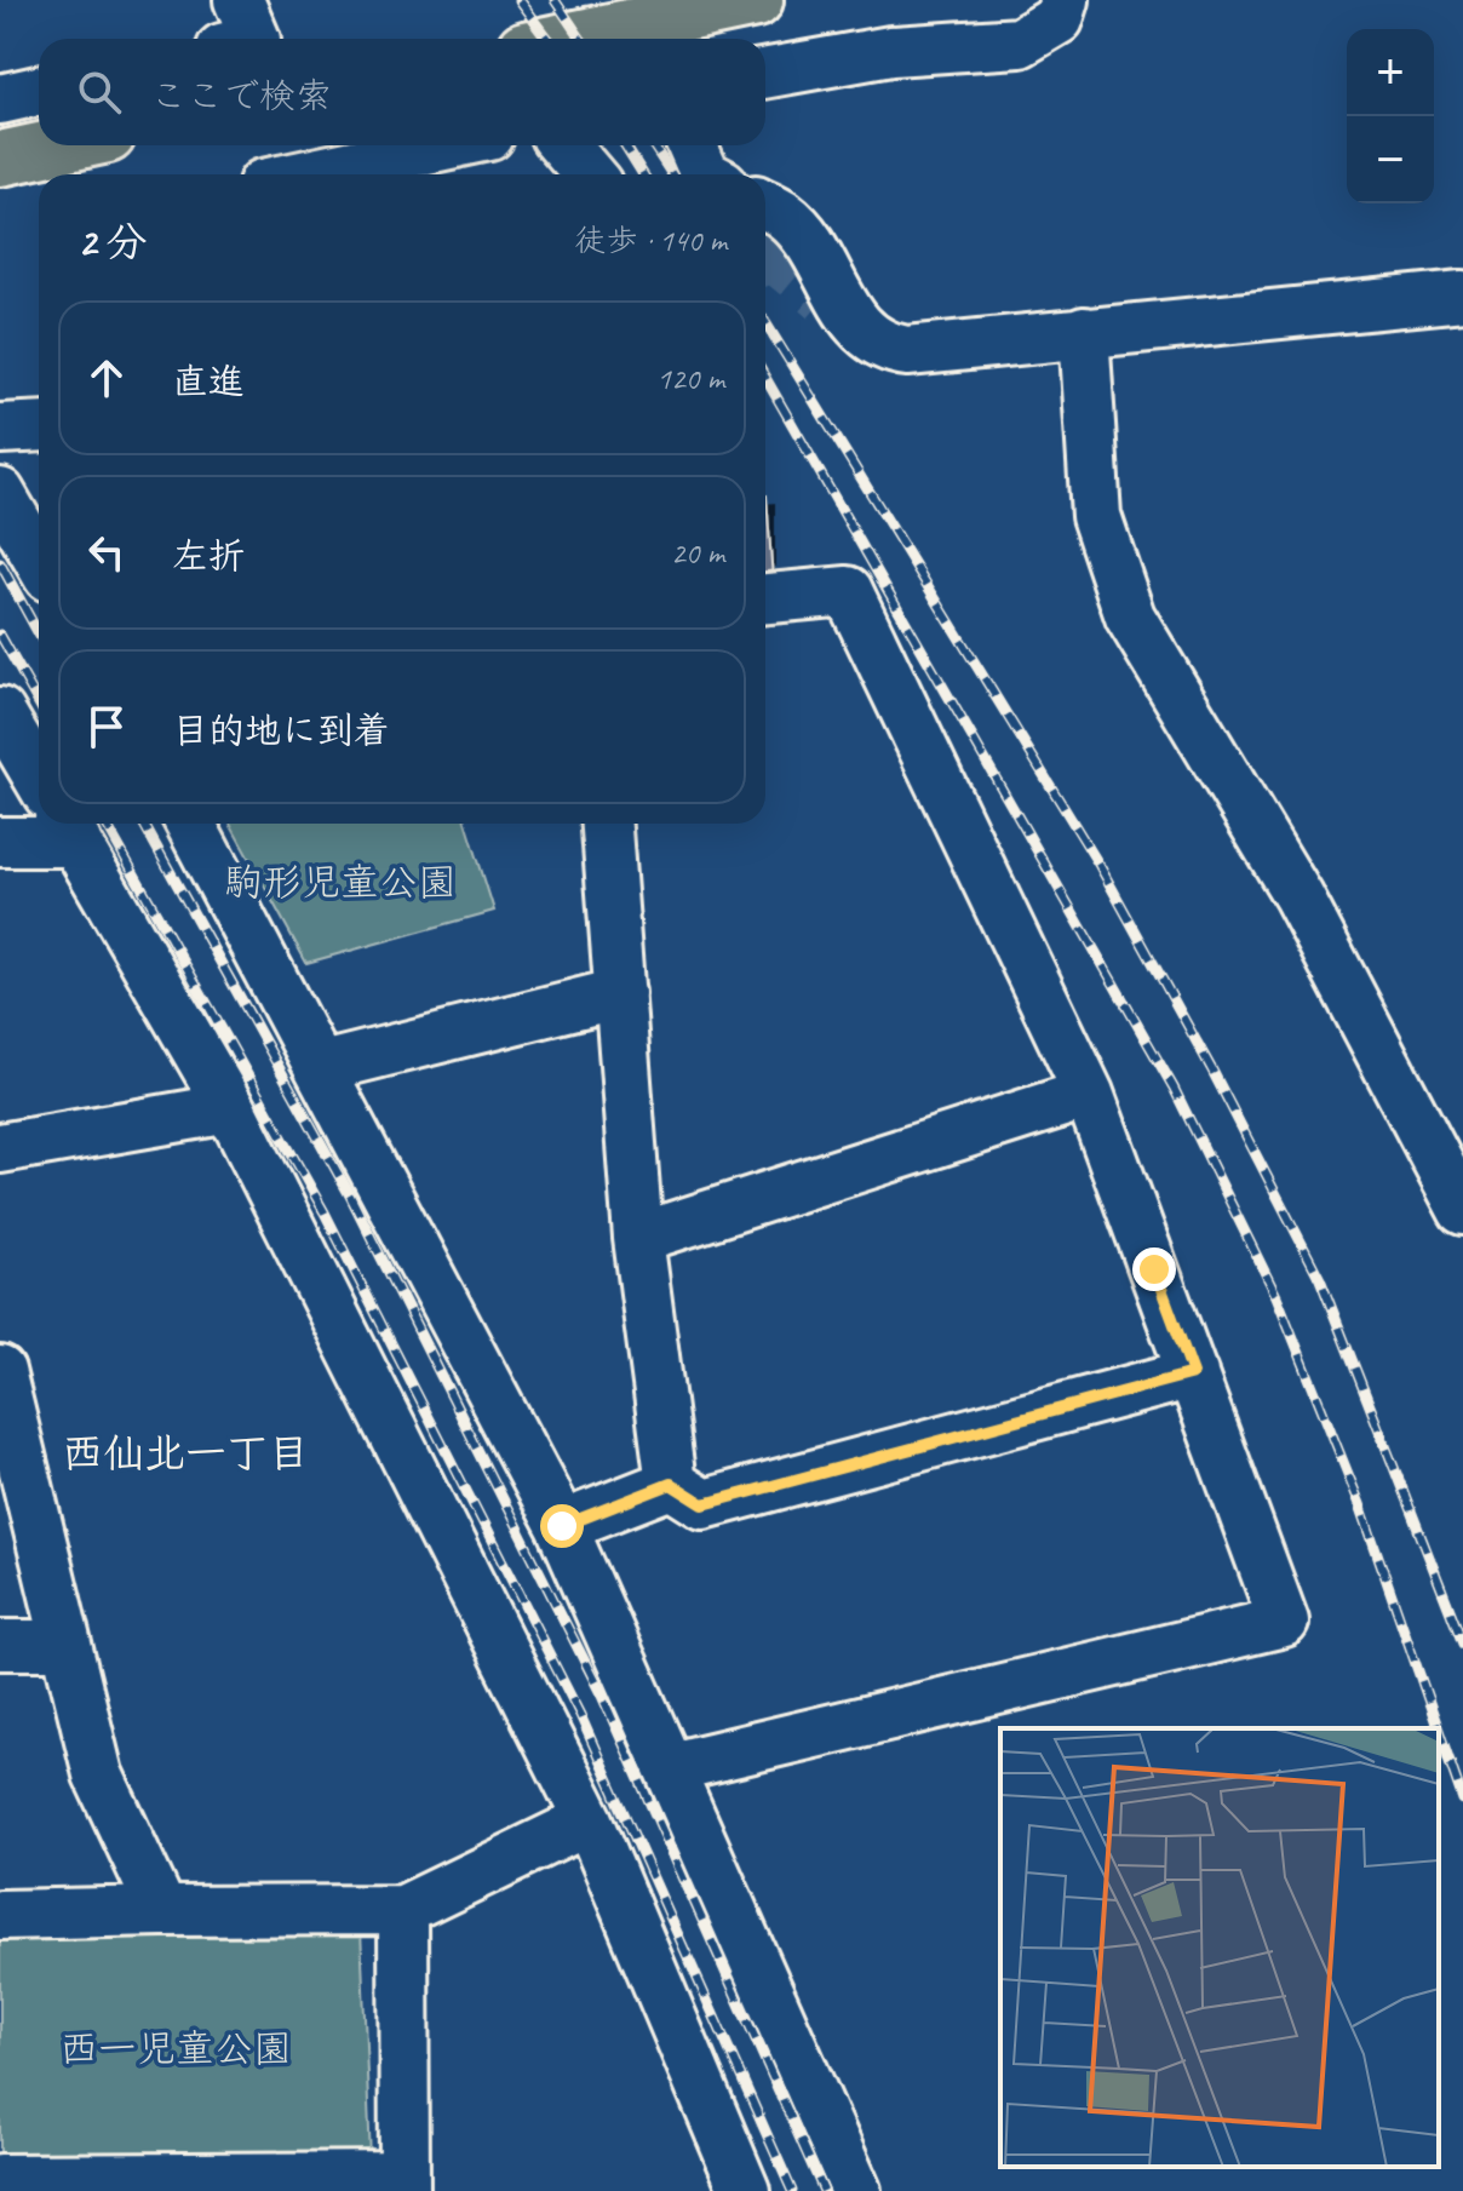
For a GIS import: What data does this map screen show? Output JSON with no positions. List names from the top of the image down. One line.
{"districts":["西仙北一丁目"],"parks":["駒形児童公園","西一児童公園"],"page":{"map_buttons":["+","−"],"search":"ここで検索","heading":["2 分","徒歩 · 140 m"],"list":[["直進","120 m"],["左折","20 m"],"目的地に到着"]}}
